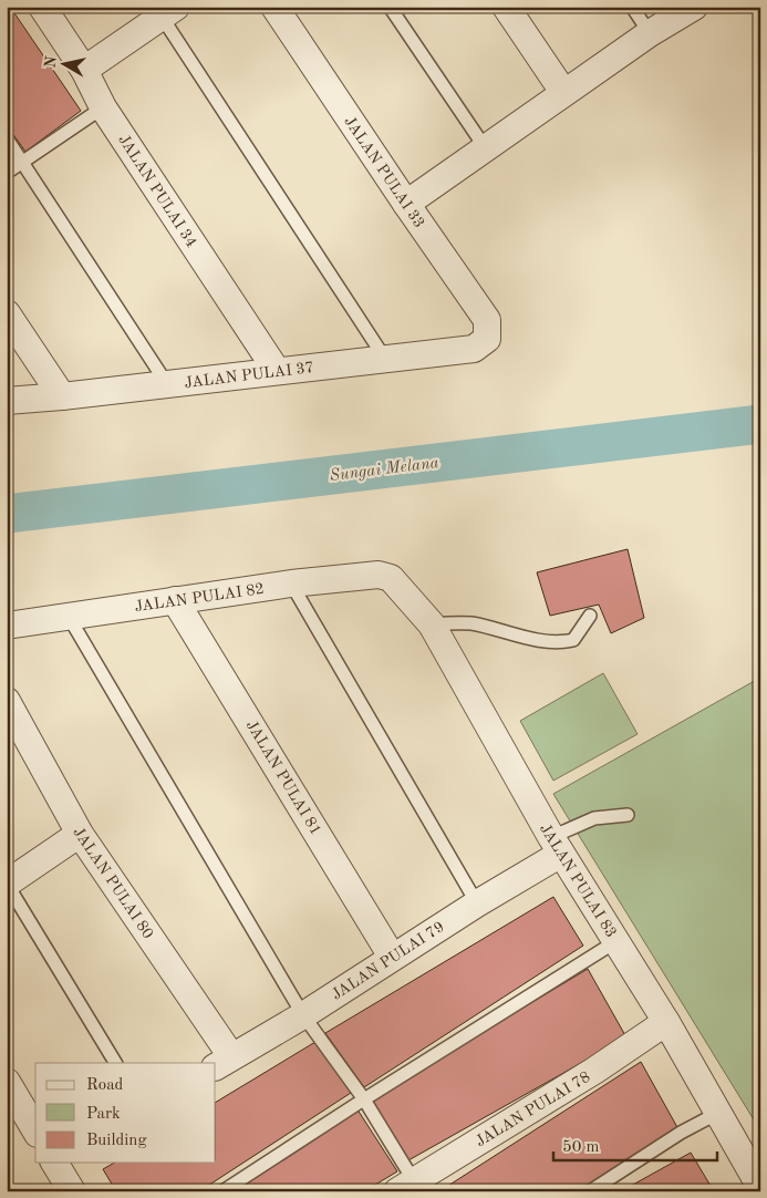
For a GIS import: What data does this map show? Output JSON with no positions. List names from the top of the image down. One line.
{"streets":{"street":["JALAN PULAI 33","JALAN PULAI 34","JALAN PULAI 37","JALAN PULAI 82","JALAN PULAI 81","JALAN PULAI 83","JALAN PULAI 80","JALAN PULAI 79","JALAN PULAI 78"]},"crossings":[["JALAN PULAI 33","JALAN PULAI 37"],["JALAN PULAI 34","JALAN PULAI 37"],["JALAN PULAI 82","JALAN PULAI 81"],["JALAN PULAI 82","JALAN PULAI 83"],["JALAN PULAI 81","JALAN PULAI 79"],["JALAN PULAI 83","JALAN PULAI 79"],["JALAN PULAI 83","JALAN PULAI 78"],["JALAN PULAI 80","JALAN PULAI 79"]],"water":["Sungai Melana"],"legend":["Road","Park","Building"],"scale_bar":"50 m","north":"left"}
